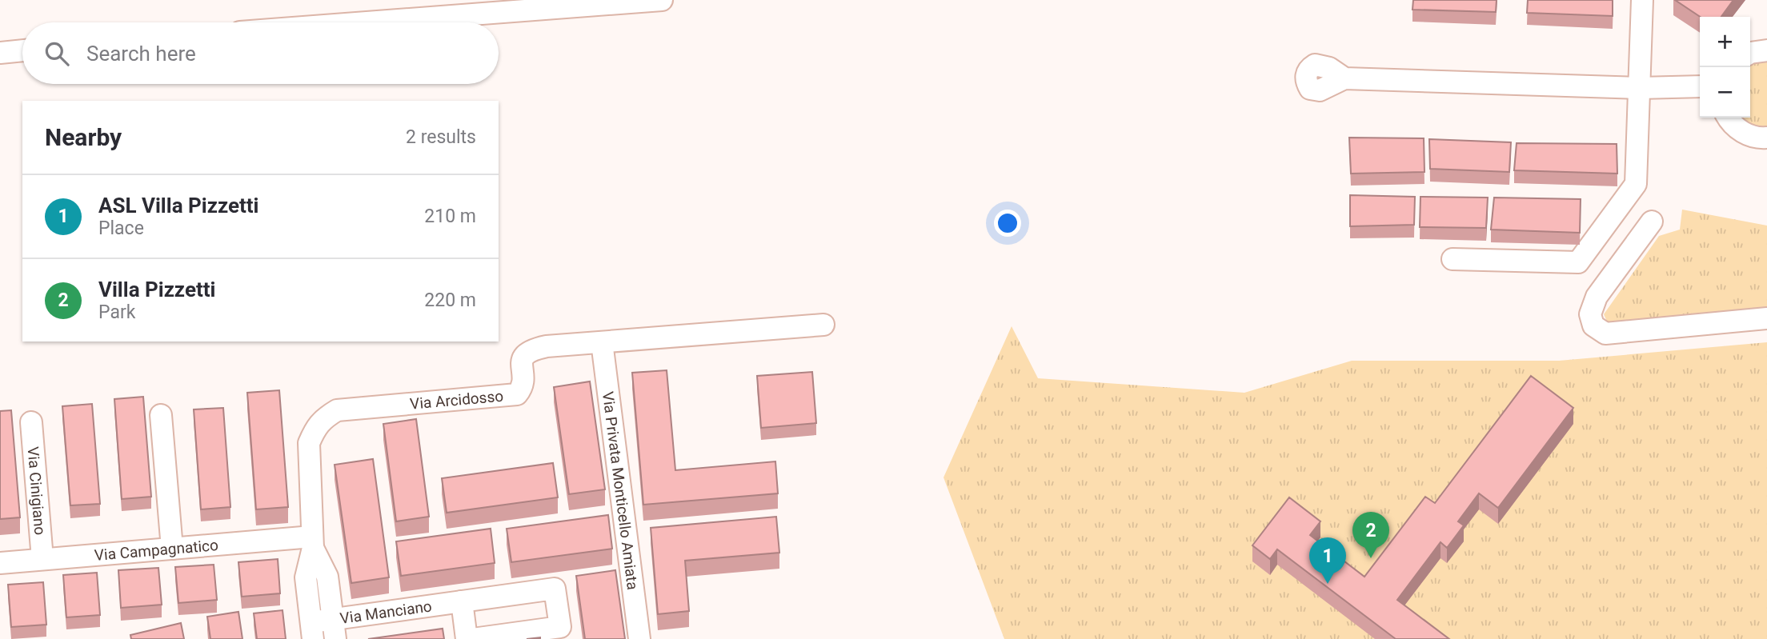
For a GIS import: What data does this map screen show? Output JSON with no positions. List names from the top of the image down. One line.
{"streets":{"street":["Via Arcidosso","Via Privata Monticello Amiata","Via Cinigiano","Via Campagnatico","Via Manciano"]},"crossings":[["Via Arcidosso","Via Privata Monticello Amiata"],["Via Arcidosso","Via Campagnatico"],["Via Arcidosso","Via Manciano"],["Via Cinigiano","Via Campagnatico"]],"page":{"map_buttons":["+","−"],"search":"Search here","heading":["Nearby","2 results"],"list":[{"mark":"1","name":"ASL Villa Pizzetti","note":"Place","value":"210 m"},{"mark":"2","name":"Villa Pizzetti","note":"Park","value":"220 m"}],"pins":["2","1"]}}
